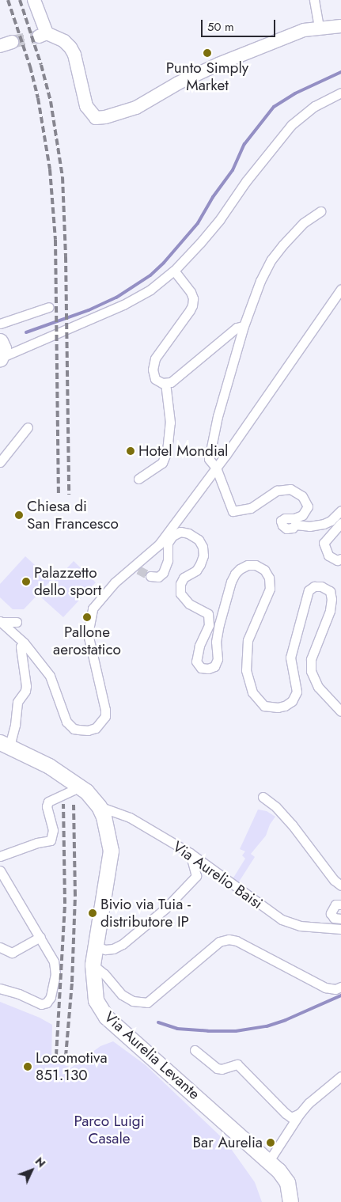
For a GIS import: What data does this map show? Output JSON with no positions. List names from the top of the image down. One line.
{"streets":{"main road":["Via Aurelia Levante"],"street":["Via Aurelio Baisi"]},"crossings":[["Via Aurelio Baisi","Via Aurelia Levante"]],"parks":["Parco Luigi Casale"],"places":["Punto Simply Market","Hotel Mondial","Chiesa di San Francesco","Palazzetto dello sport","Pallone aerostatico","Bivio via Tuia - distributore IP","Locomotiva 851.130","Bar Aurelia"],"scale_bar":"50 m","north":"top right"}
